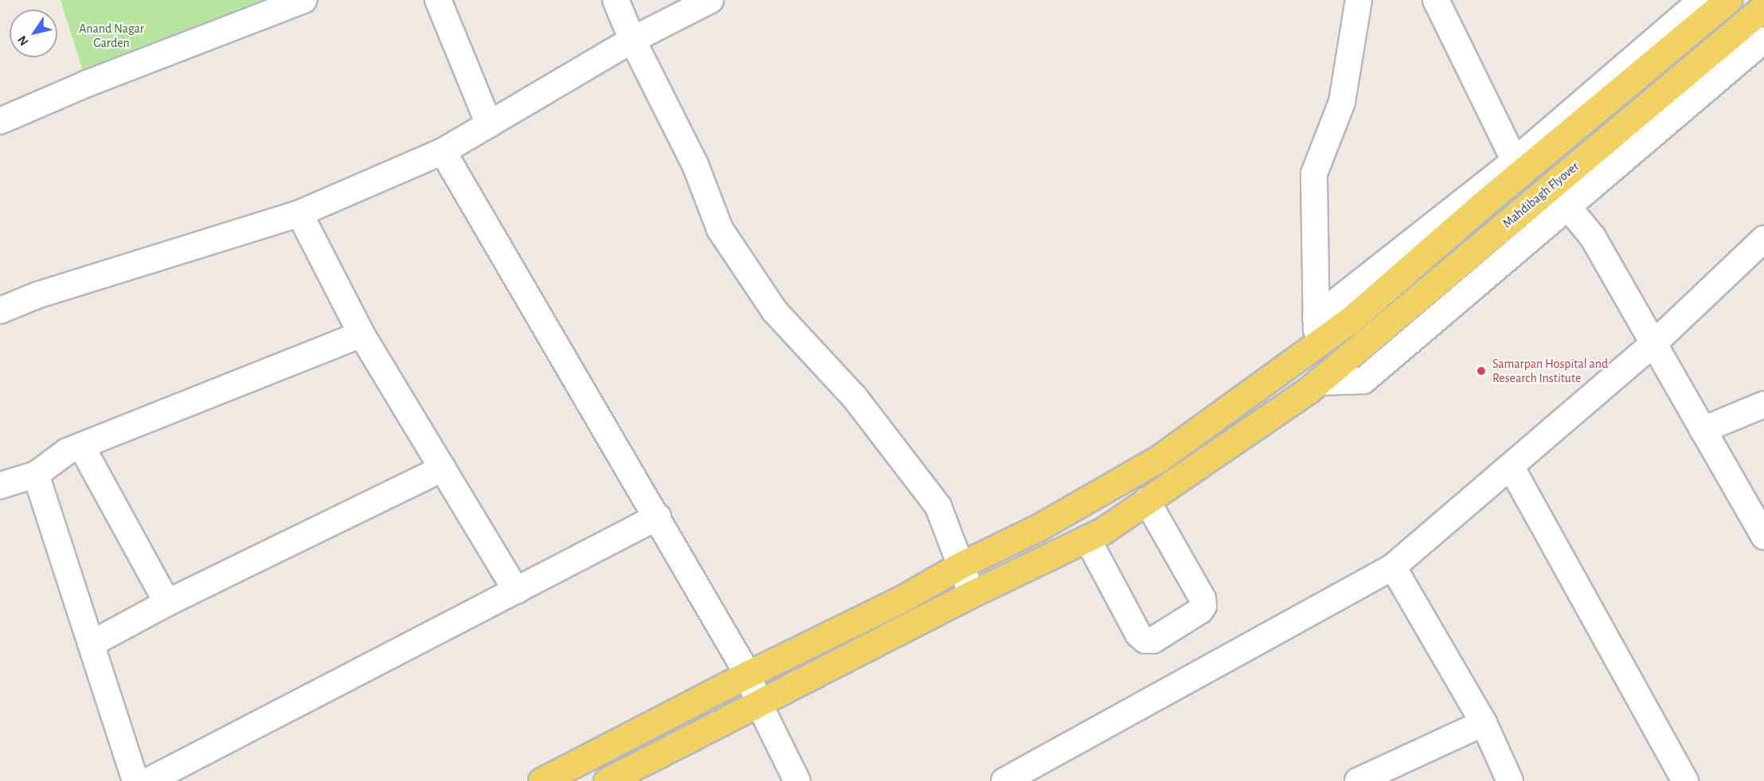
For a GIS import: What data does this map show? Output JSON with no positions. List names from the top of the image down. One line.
{"streets":{"main road":["Mahdibagh Flyover"]},"parks":["Anand Nagar Garden"],"places":["Samarpan Hospital and Research Institute"],"north":"bottom left"}
